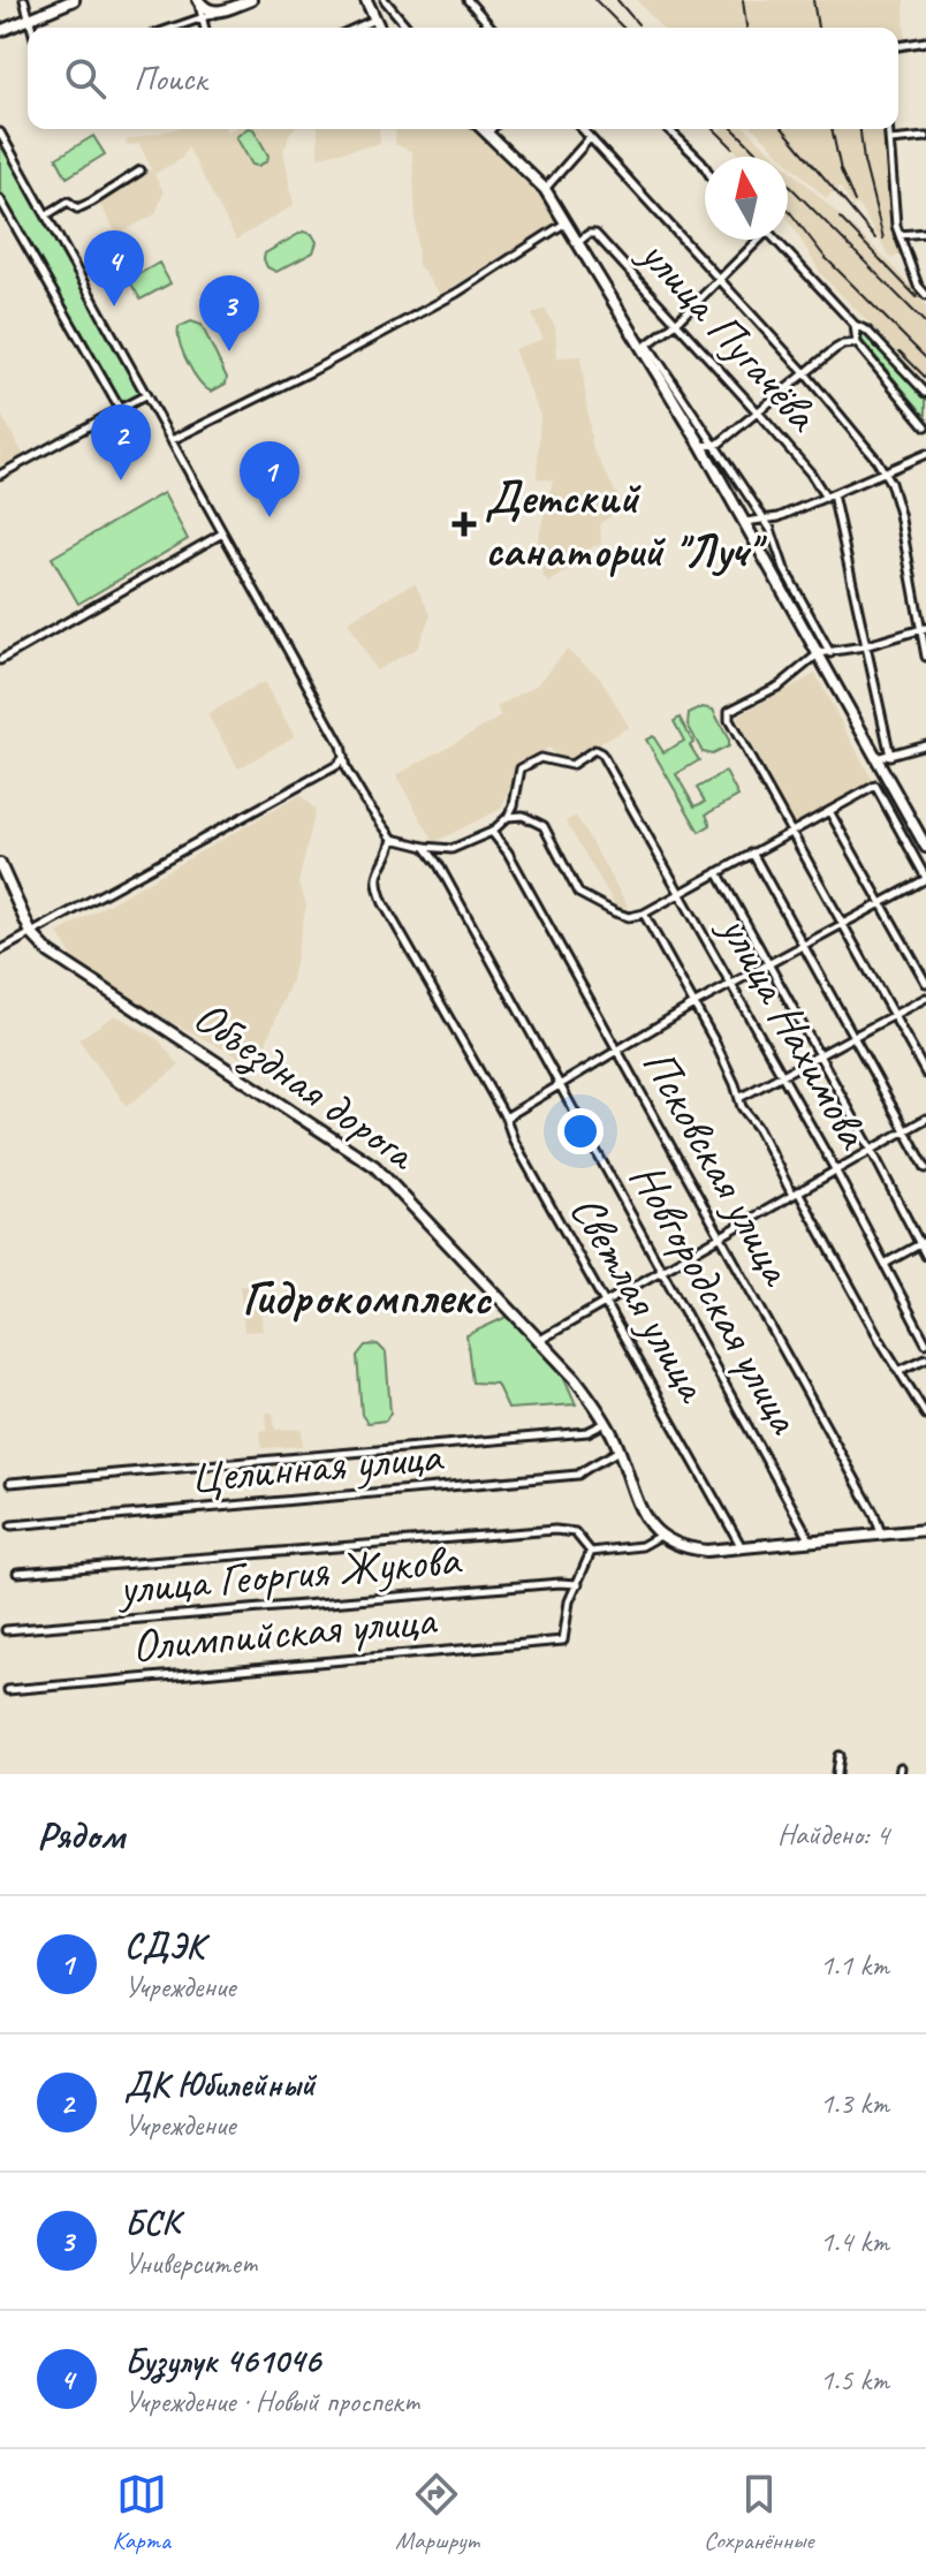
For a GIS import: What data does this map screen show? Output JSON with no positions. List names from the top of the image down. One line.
{"streets":{"main road":["Объездная дорога"],"street":["улица Пугачёва","улица Нахимова","Псковская улица","Светлая улица","Новгородская улица","Целинная улица","улица Георгия Жукова","Олимпийская улица"]},"crossings":[["Объездная дорога","Целинная улица"],["улица Георгия Жукова","Олимпийская улица"]],"districts":["Гидрокомплекс"],"places":{"health":["Детский санаторий \"Луч\""]},"north":"top","page":{"search":"Поиск","pins":["4","3","2","1"],"heading":["Рядом","Найдено: 4"],"list":[{"mark":"1","name":"СДЭК","note":"Учреждение","value":"1.1 km"},{"mark":"2","name":"ДК Юбилейный","note":"Учреждение","value":"1.3 km"},{"mark":"3","name":"БСК","note":"Университет","value":"1.4 km"},{"mark":"4","name":"Бузулук 461046","note":"Учреждение · Новый проспект","value":"1.5 km"}],"nav":["Карта","Маршрут","Сохранённые"]}}
